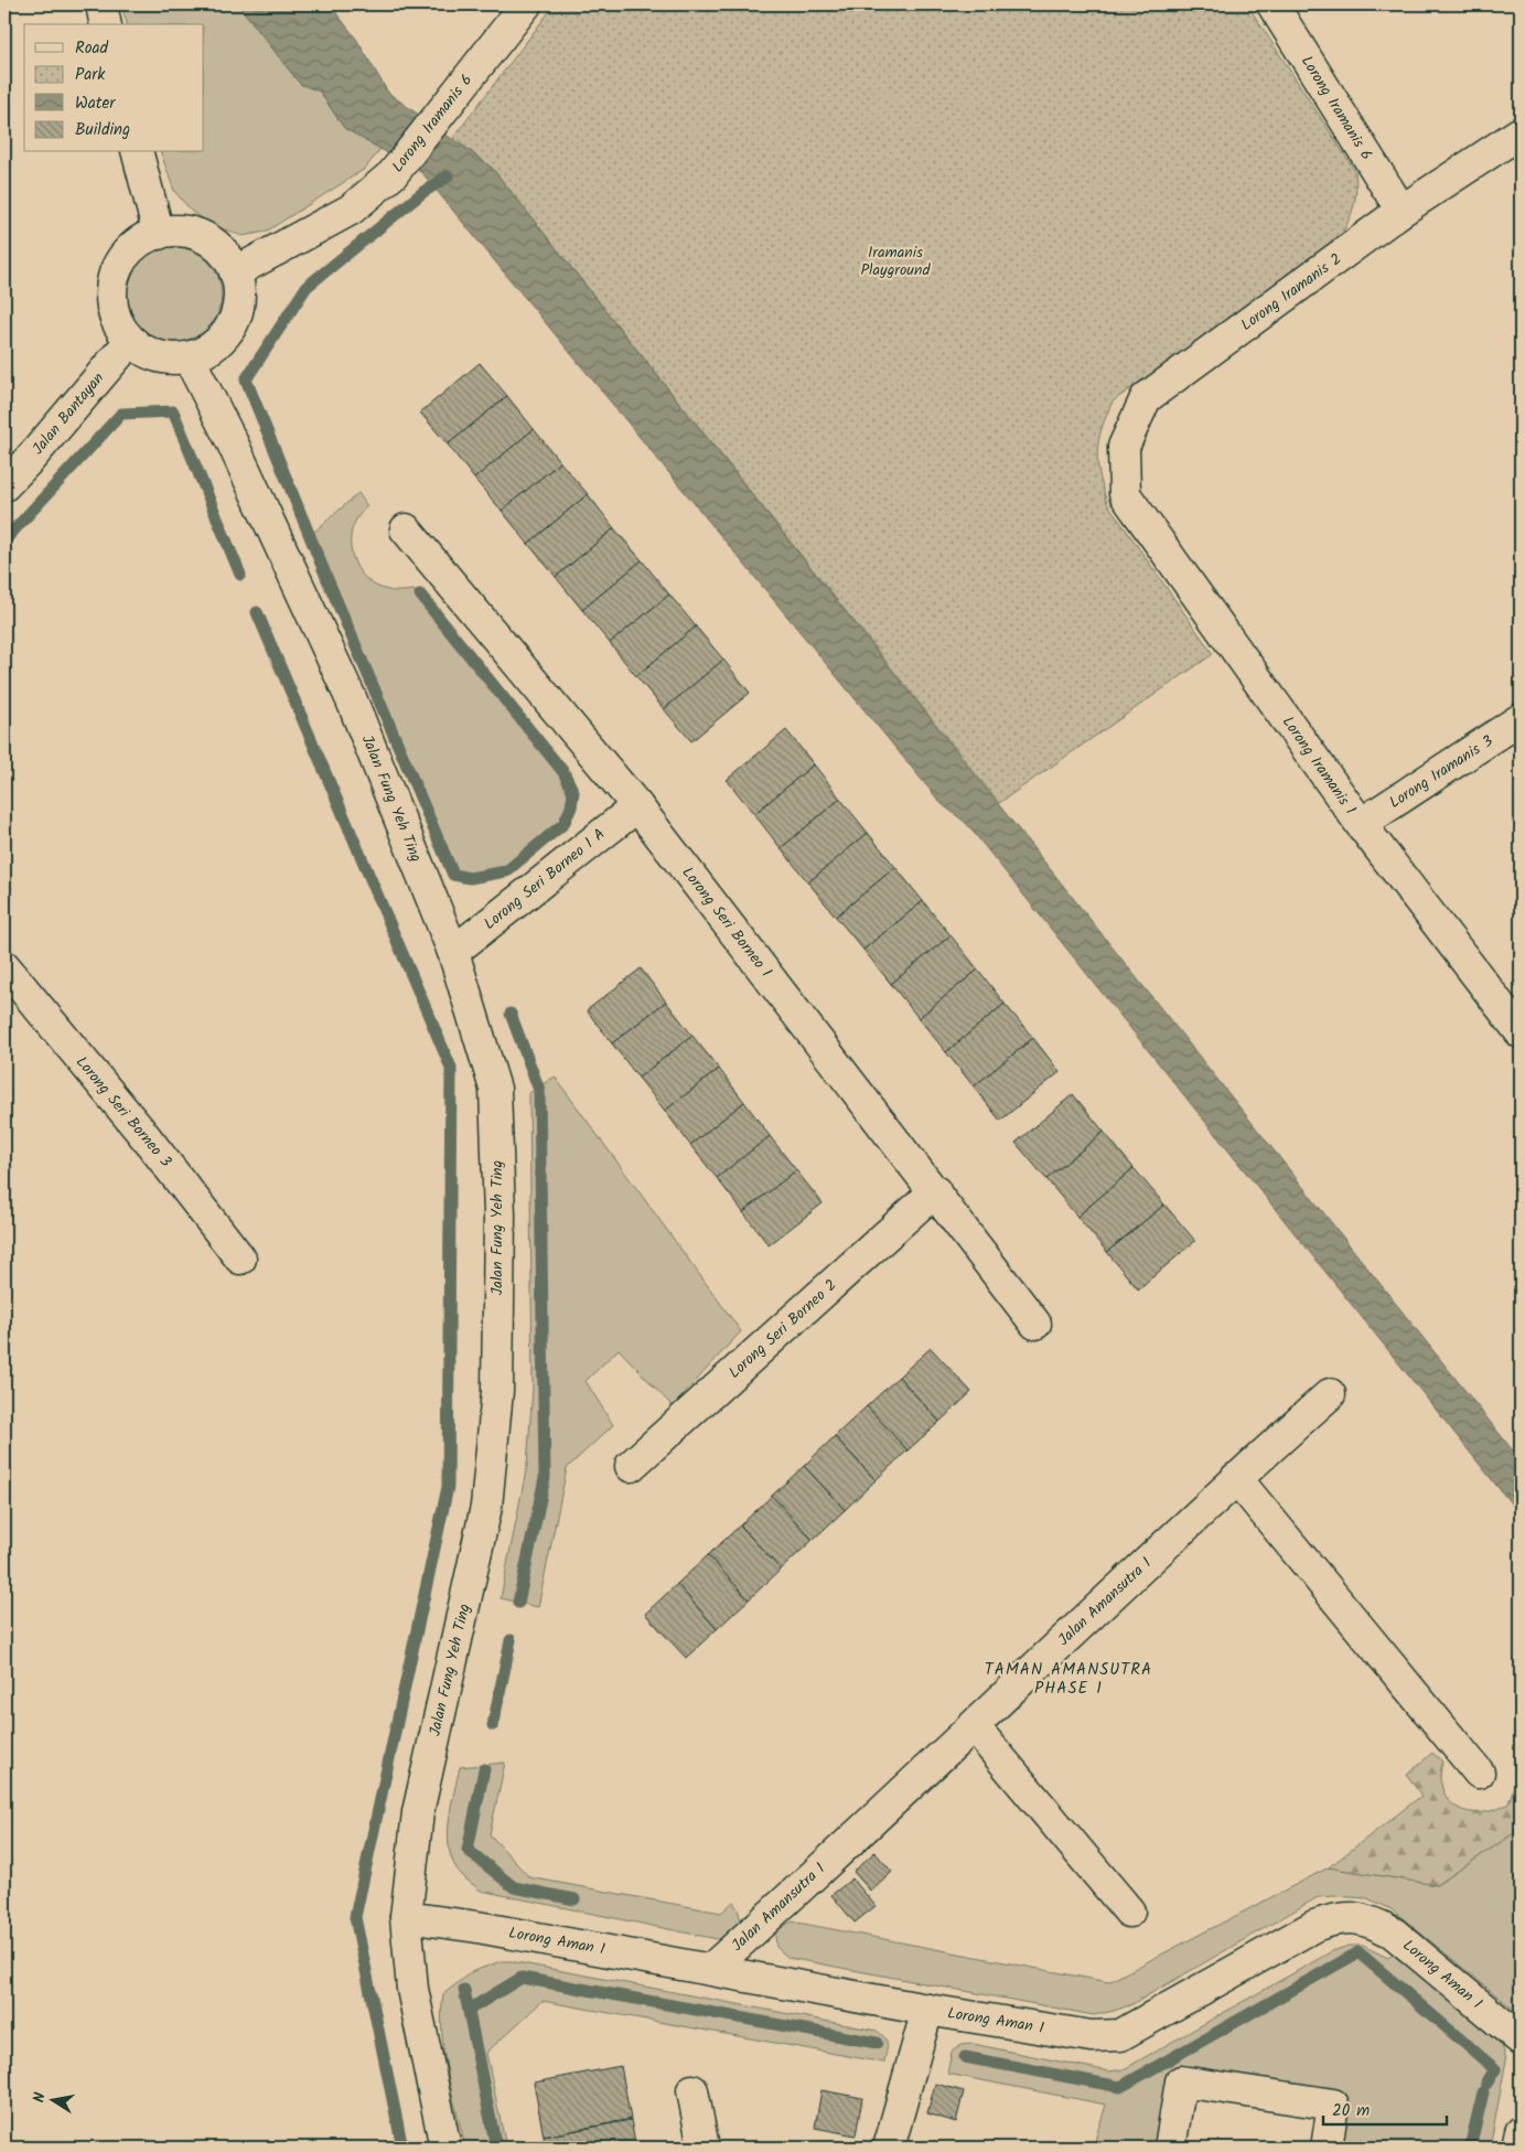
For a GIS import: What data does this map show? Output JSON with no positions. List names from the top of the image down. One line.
{"streets":{"street":["Lorong Iramanis 6","Lorong Iramanis 2","Jalan Bantayan","Lorong Iramanis 1","Lorong Iramanis 3","Jalan Fung Yeh Ting","Lorong Seri Borneo 1 A","Lorong Seri Borneo 1","Lorong Seri Borneo 3","Lorong Seri Borneo 2","Jalan Amansutra 1","Lorong Aman 1"]},"crossings":[["Lorong Iramanis 6","Lorong Iramanis 2"],["Lorong Iramanis 6","Jalan Bantayan"],["Lorong Iramanis 6","Jalan Fung Yeh Ting"],["Lorong Iramanis 2","Lorong Iramanis 1"],["Jalan Bantayan","Jalan Fung Yeh Ting"],["Lorong Iramanis 1","Lorong Iramanis 3"],["Jalan Fung Yeh Ting","Lorong Seri Borneo 1 A"],["Jalan Fung Yeh Ting","Lorong Aman 1"],["Lorong Seri Borneo 1 A","Lorong Seri Borneo 1"],["Lorong Seri Borneo 1","Lorong Seri Borneo 2"],["Jalan Amansutra 1","Lorong Aman 1"]],"districts":["TAMAN AMANSUTRA PHASE 1"],"parks":["Iramanis Playground"],"legend":["Road","Park","Water","Building"],"scale_bar":"20 m","north":"left"}
